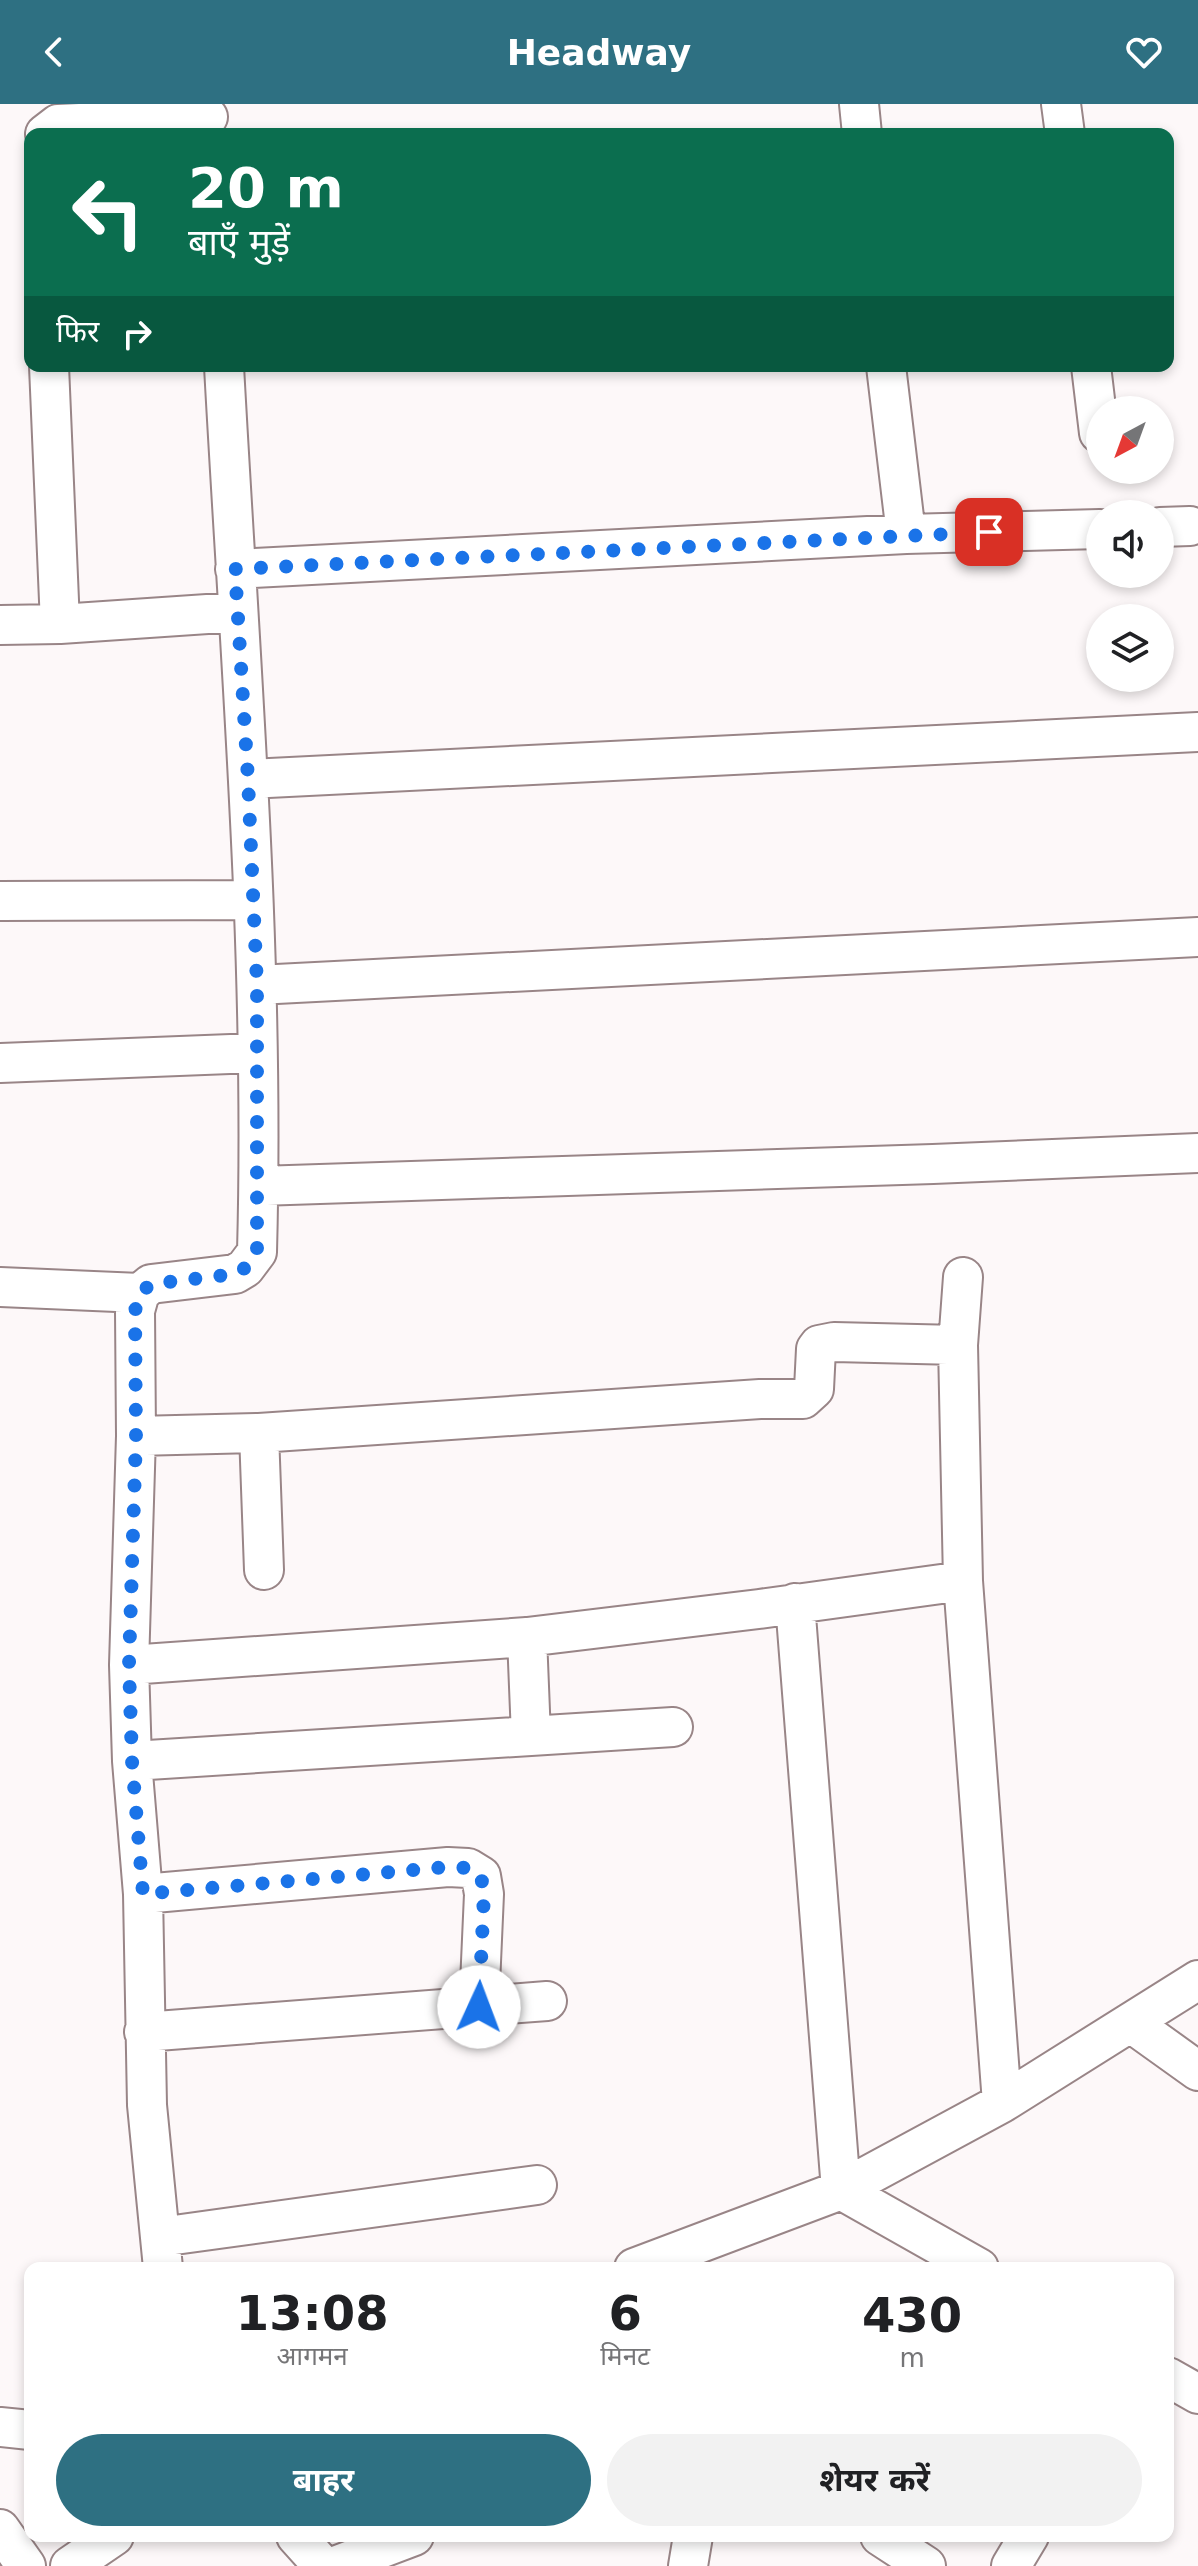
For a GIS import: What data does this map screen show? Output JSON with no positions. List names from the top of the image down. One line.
{"north":"bottom left","page":{"header":"Headway","turn":["20 m","बाएँ मुड़ें"],"then":"फिर","eta":["13:08","आगमन","6","मिनट","430","m"],"buttons":["बाहर","शेयर करें"]}}
